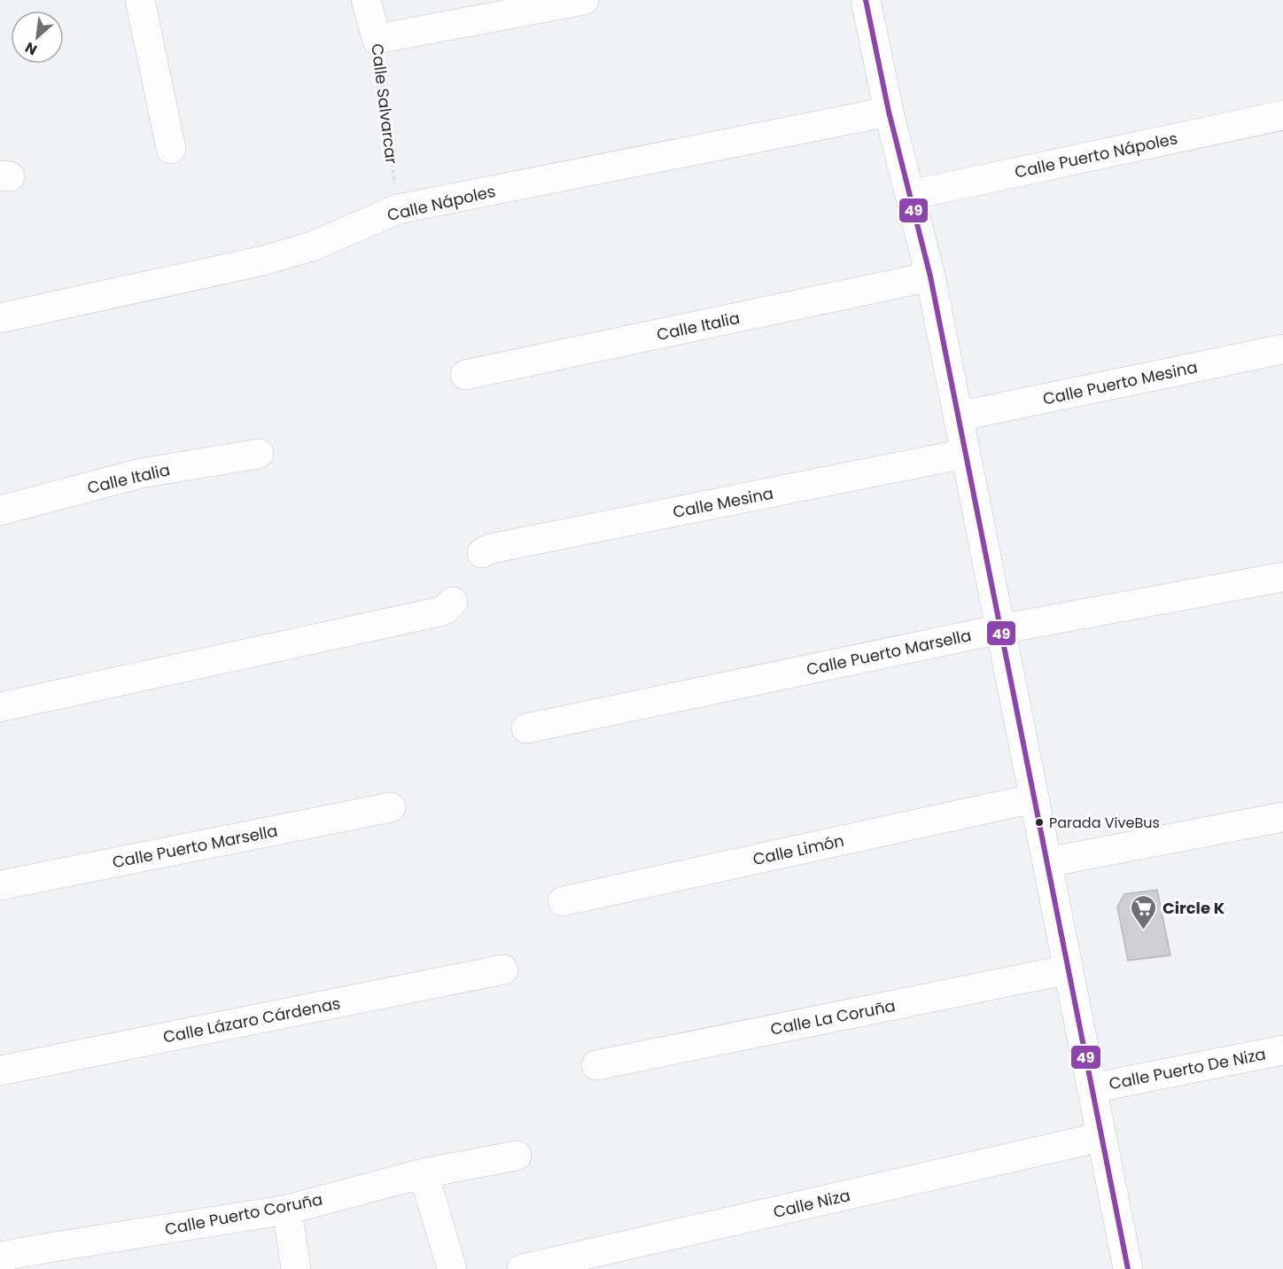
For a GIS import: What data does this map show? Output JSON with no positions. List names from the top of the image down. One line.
{"streets":{"street":["Calle Salvarcar","Calle Puerto Nápoles","Calle Nápoles","Calle Italia","Calle Puerto Mesina","Calle Mesina","Calle Puerto Marsella","Calle Limón","Calle La Coruña","Calle Lázaro Cárdenas","Calle Puerto De Niza","Calle Niza","Calle Puerto Coruña"]},"crossings":[["Calle Salvarcar","Calle Nápoles"]],"places":{"other":["Parada ViveBus"],"supermarket":["Circle K"]},"lines":["transit line 49"],"north":"bottom left"}
